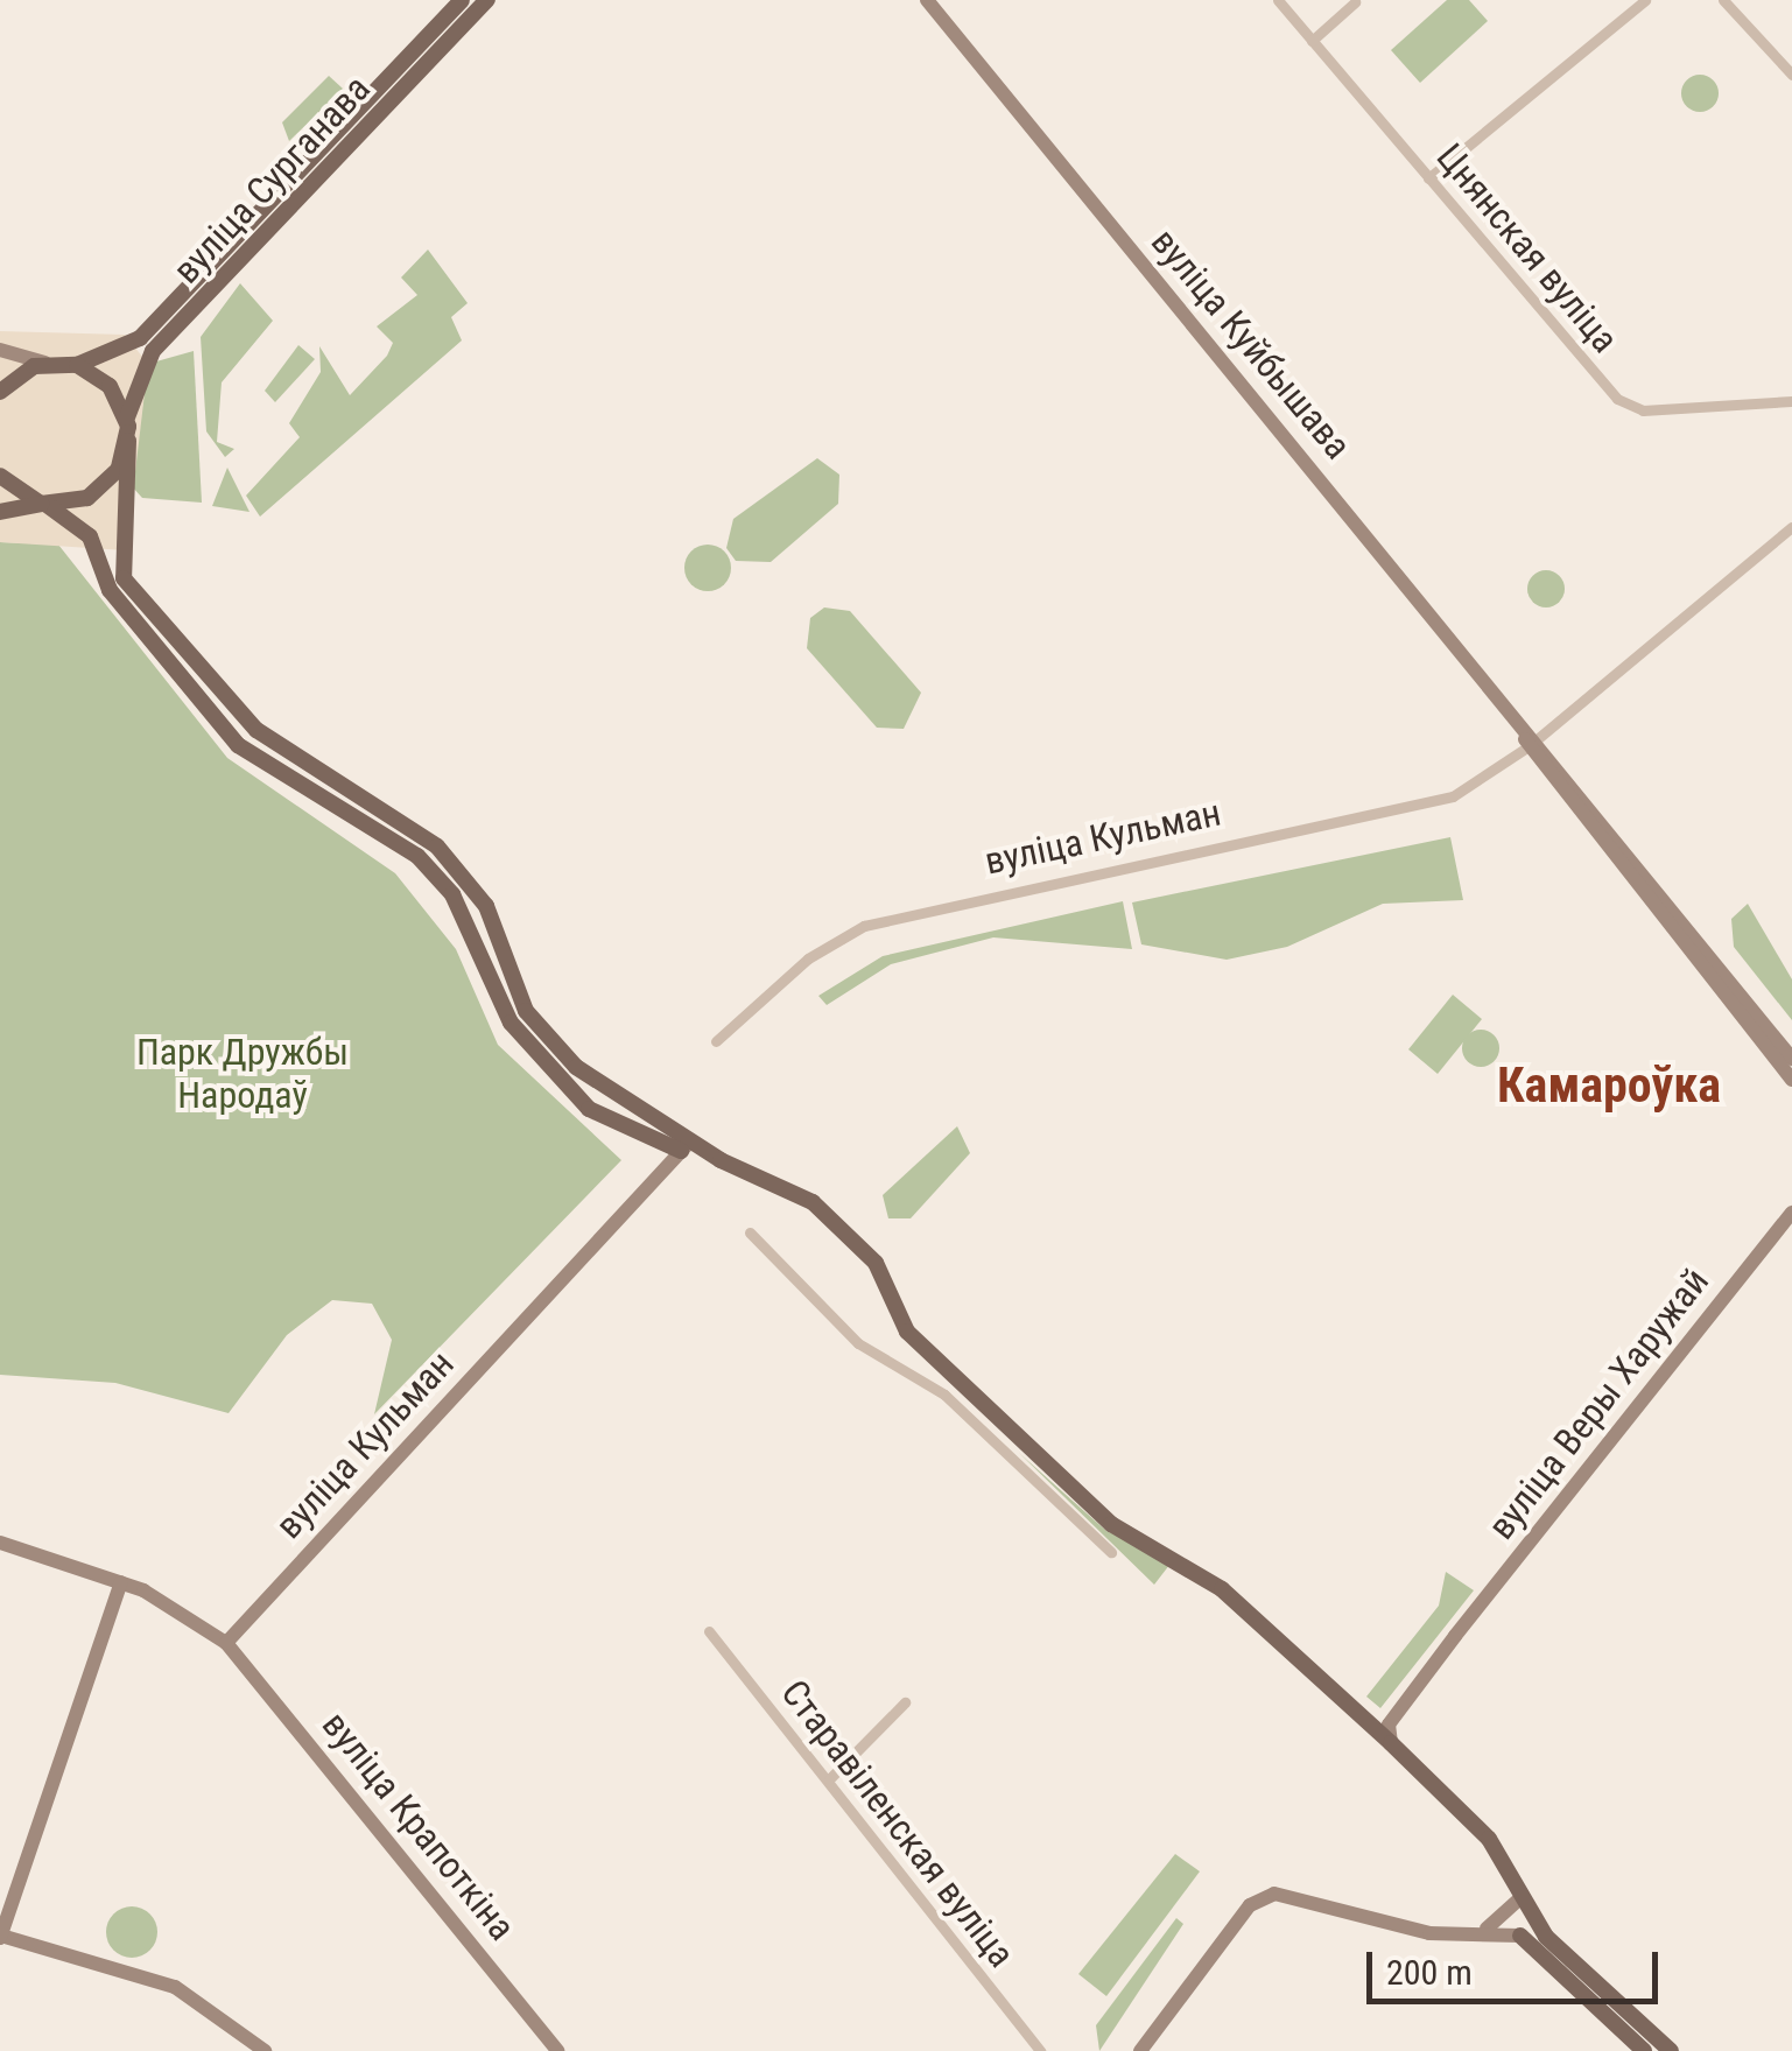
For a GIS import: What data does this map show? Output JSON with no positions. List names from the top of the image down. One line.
{"streets":{"main road":["вуліца Сурганава","вуліца Куйбышава","вуліца Кульман","вуліца Веры Харужай","вуліца Крапоткіна"],"street":["Цнянская вуліца","Старавіленская вуліца"]},"crossings":[["вуліца Куйбышава","вуліца Кульман"],["вуліца Кульман","вуліца Крапоткіна"]],"districts":["Камароўка"],"parks":["Парк Дружбы Народаў"],"scale_bar":"200 m"}
